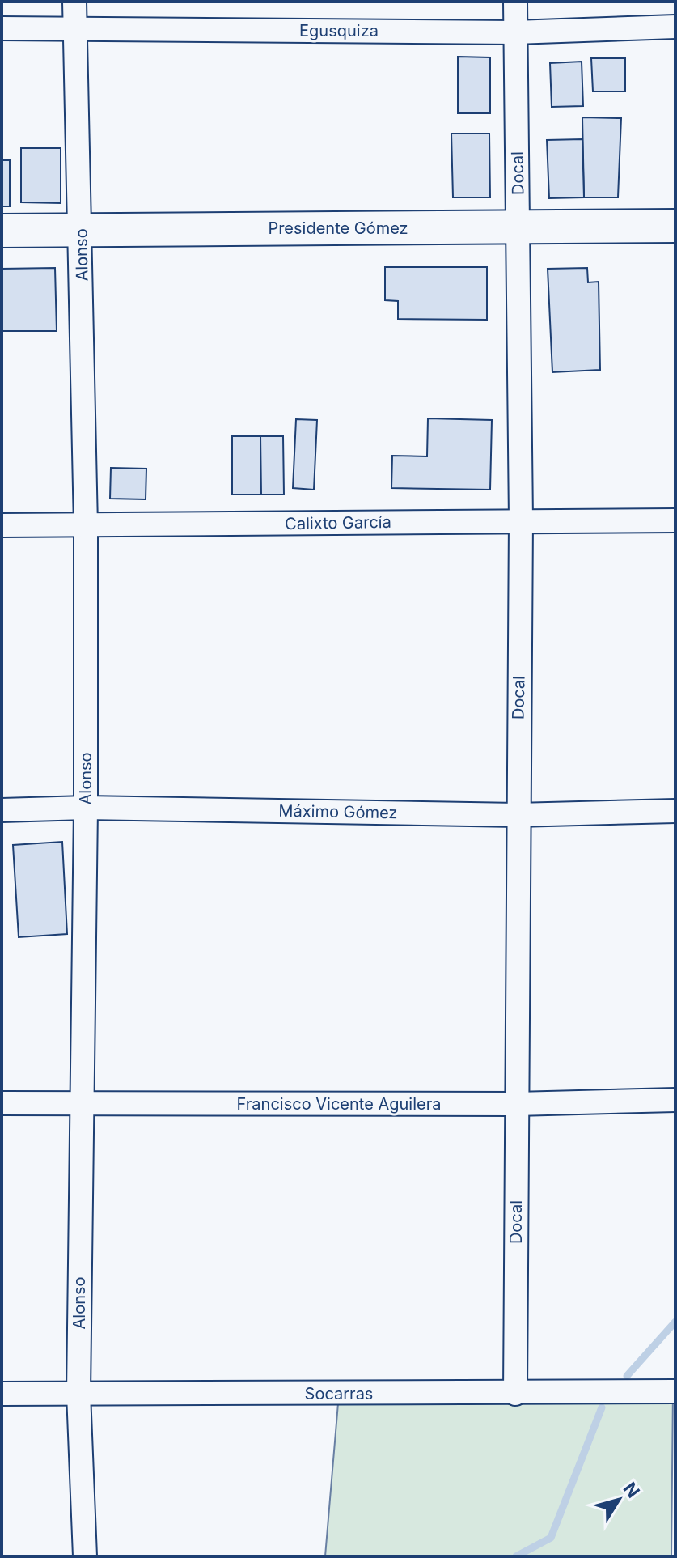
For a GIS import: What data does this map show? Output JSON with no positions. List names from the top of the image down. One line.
{"streets":{"main road":["Presidente Gómez"],"street":["Egusquiza","Docal","Alonso","Calixto García","Máximo Gómez","Francisco Vicente Aguilera","Socarras"]},"crossings":[["Egusquiza","Docal"],["Egusquiza","Alonso"],["Docal","Presidente Gómez"],["Docal","Calixto García"],["Docal","Máximo Gómez"],["Docal","Francisco Vicente Aguilera"],["Docal","Socarras"],["Presidente Gómez","Alonso"],["Alonso","Calixto García"],["Alonso","Máximo Gómez"],["Alonso","Francisco Vicente Aguilera"],["Alonso","Socarras"]],"north":"top right"}
